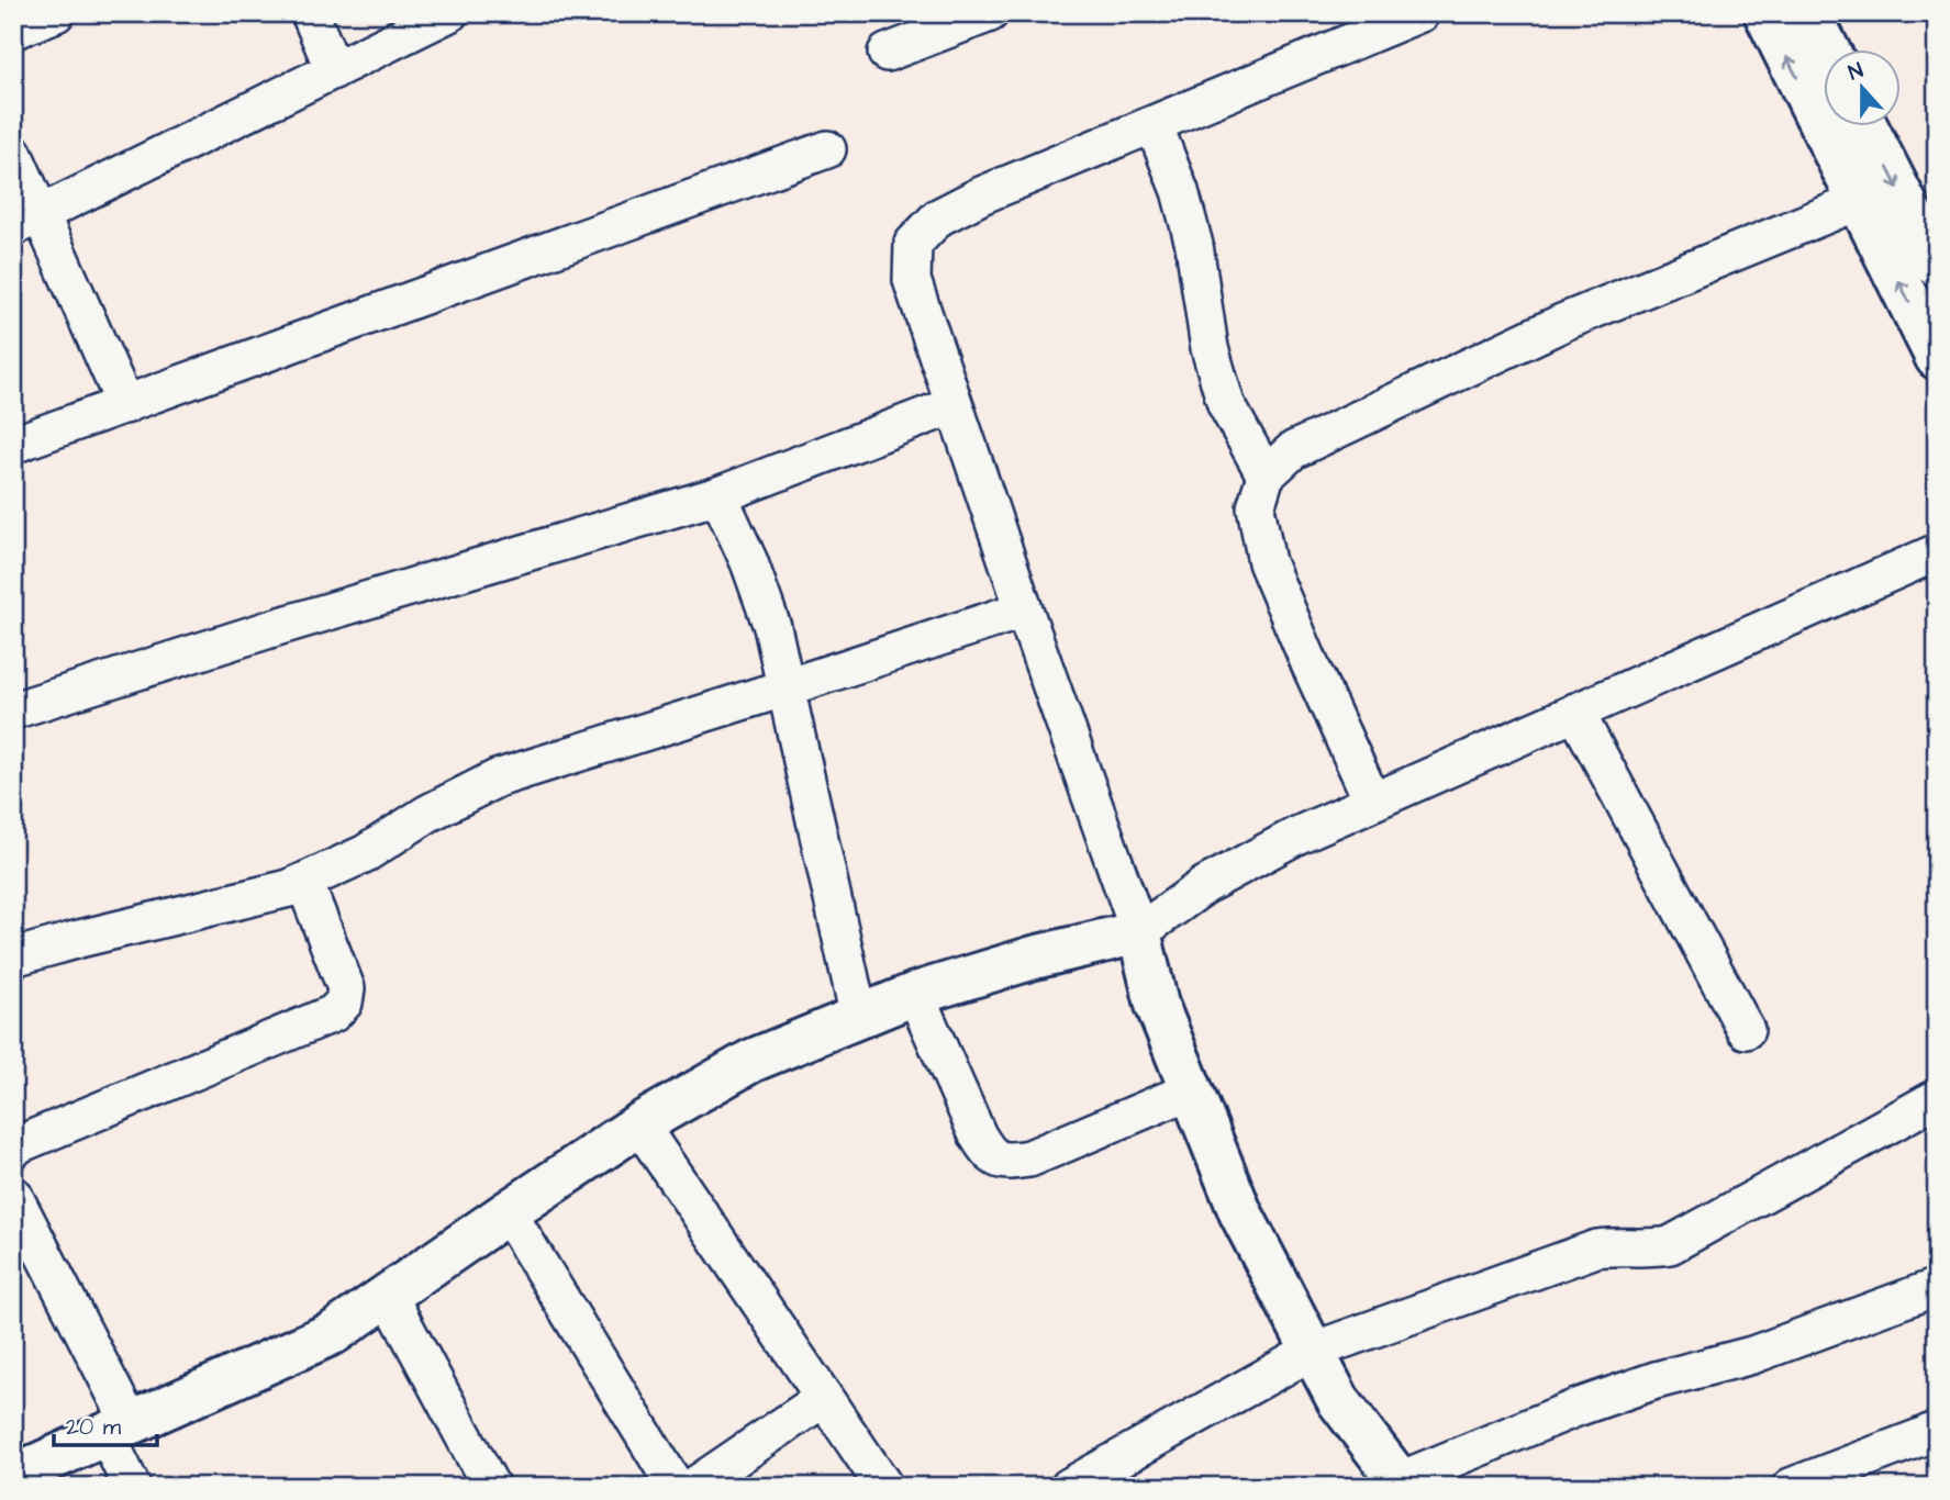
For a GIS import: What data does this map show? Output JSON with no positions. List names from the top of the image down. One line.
{"scale_bar":"20 m","north":"top"}
